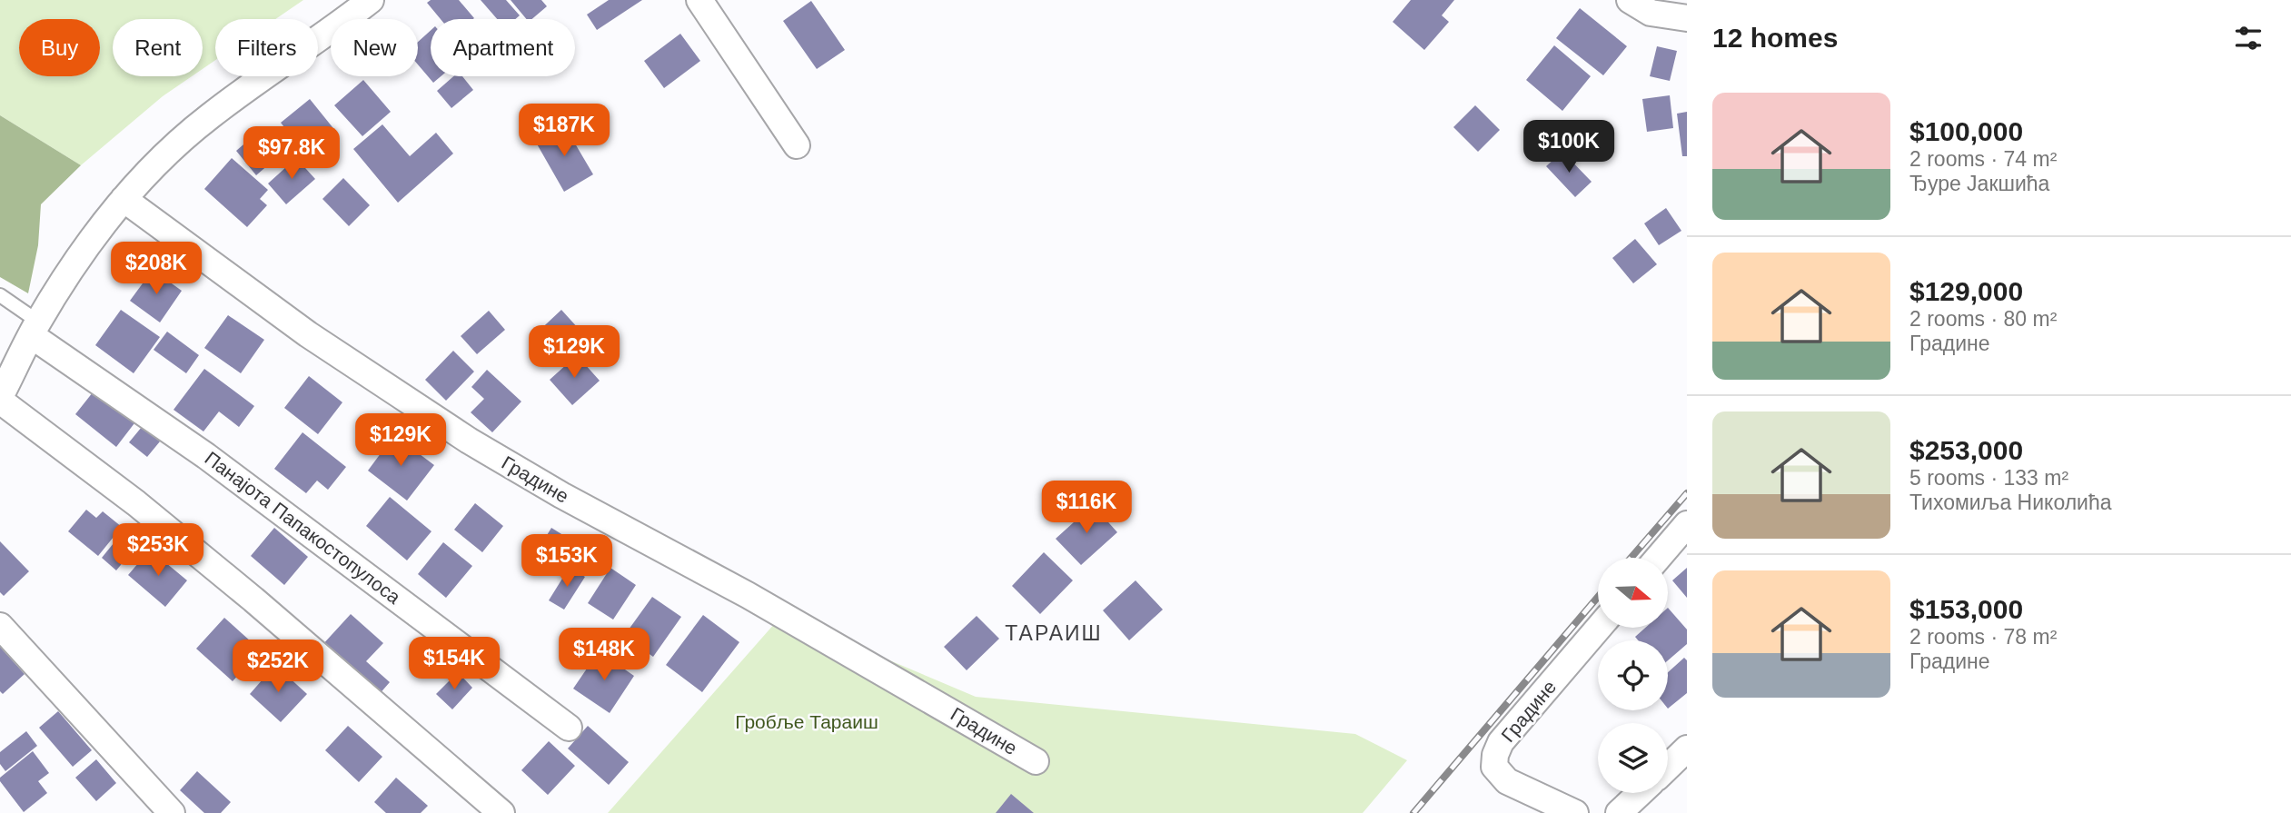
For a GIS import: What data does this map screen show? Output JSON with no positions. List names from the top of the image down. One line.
{"streets":{"street":["Градине","Панајота Папакостопулоса"]},"districts":["ТАРАИШ"],"parks":["Гробље Тараиш"],"north":"right","page":{"heading":"12 homes","chip":["Buy","Rent","Filters","New","Apartment"],"list":[{"name":"$100,000","note":"2 rooms · 74 m² · Ђуре Јакшића"},{"name":"$129,000","note":"2 rooms · 80 m² · Градине"},{"name":"$253,000","note":"5 rooms · 133 m² · Тихомиља Николића"},{"name":"$153,000","note":"2 rooms · 78 m² · Градине"}],"price":["$187K","$100K","$97.8K","$208K","$129K","$129K","$116K","$253K","$153K","$148K","$154K","$252K"]}}
